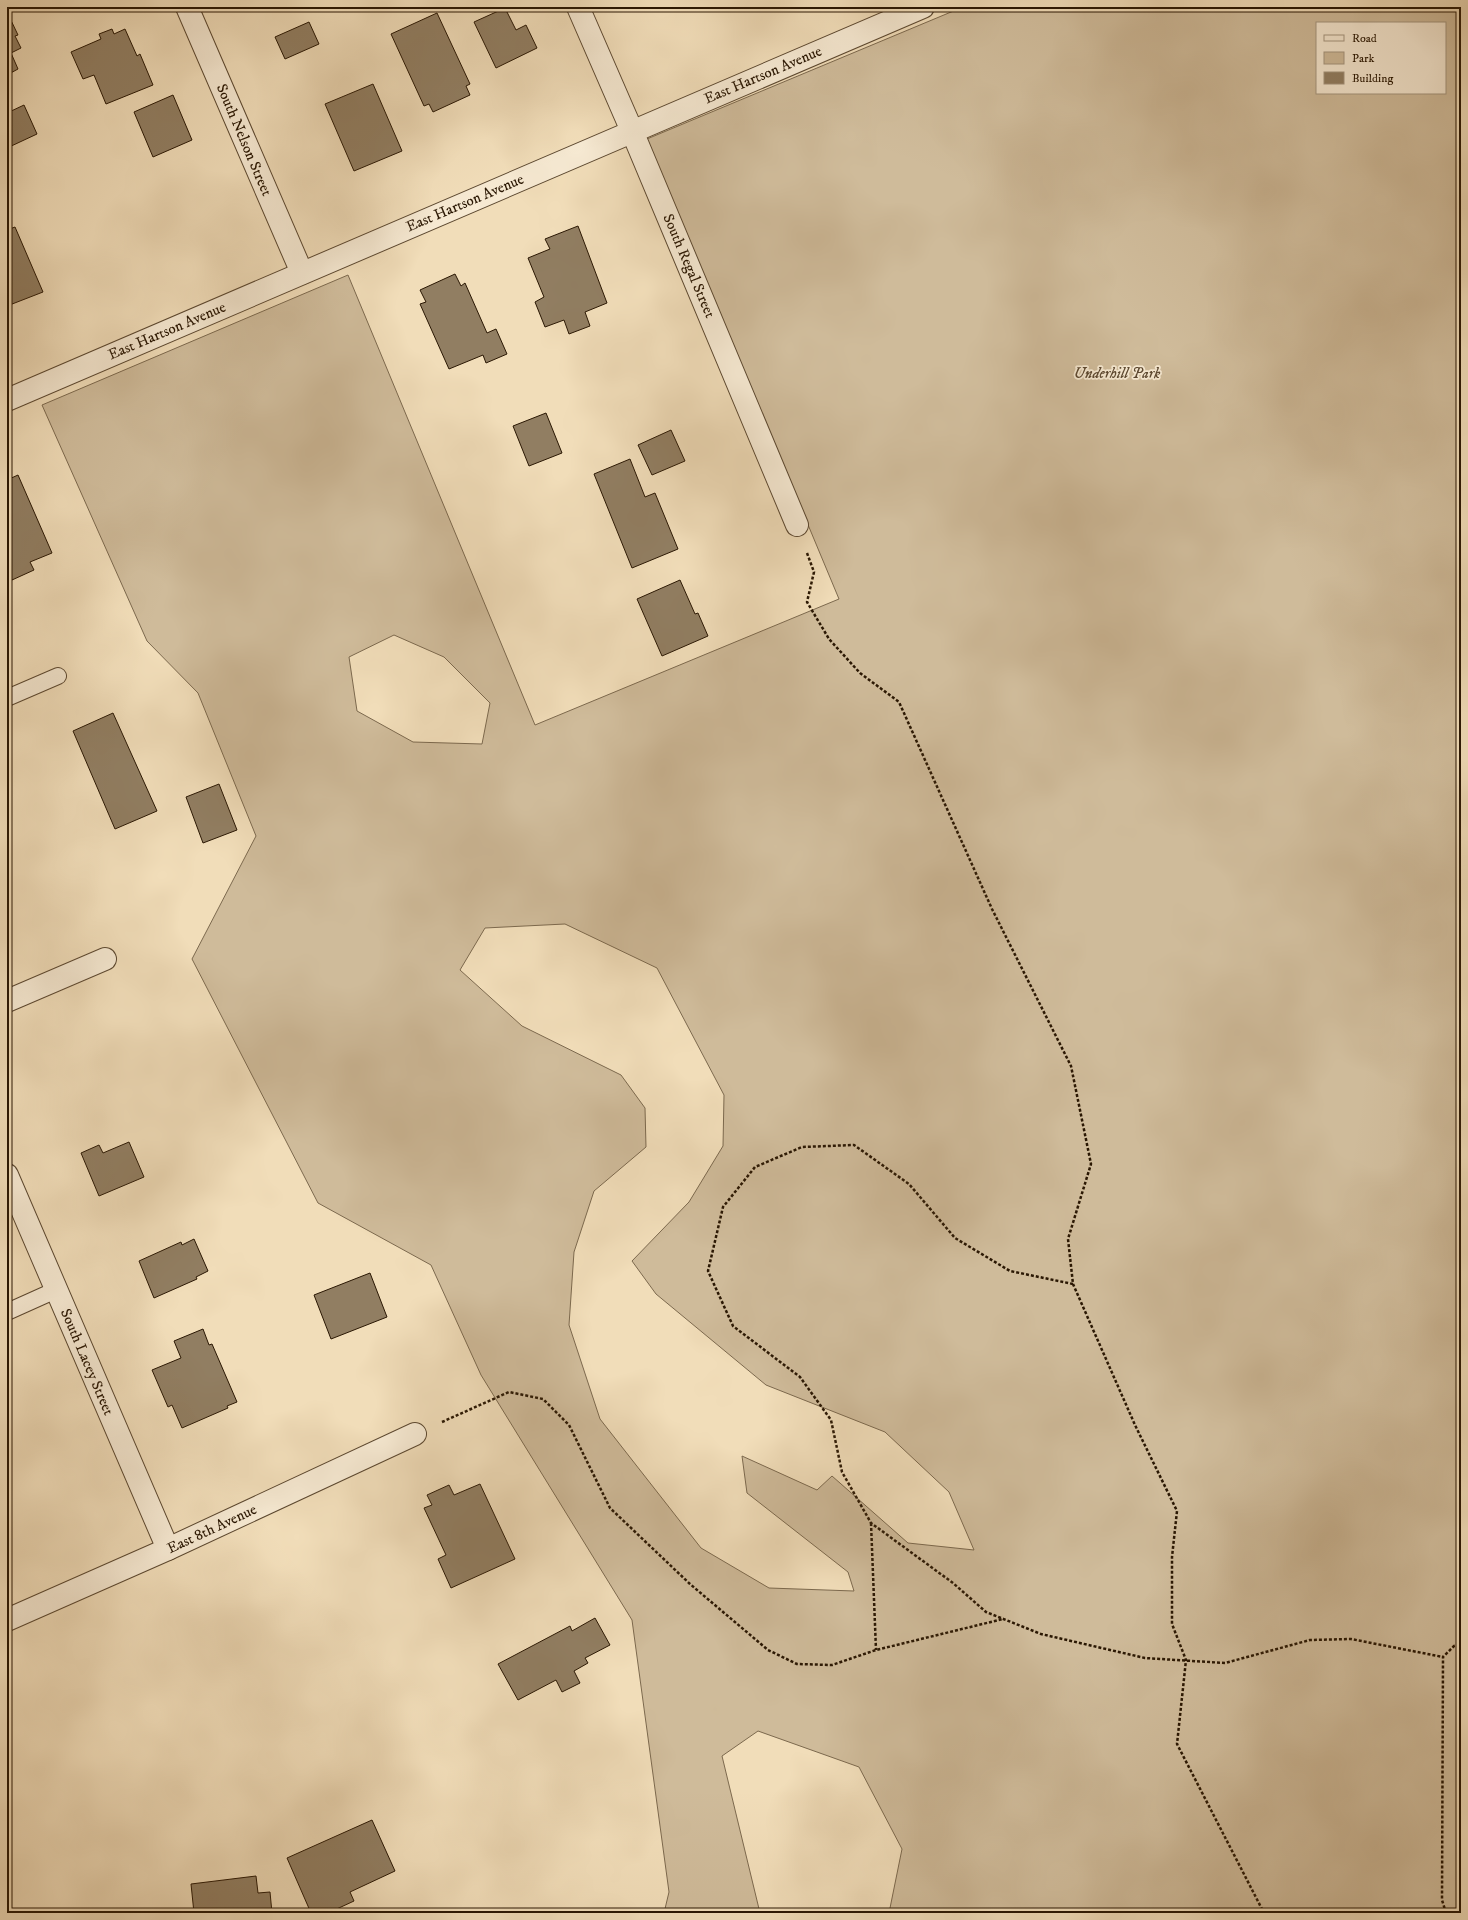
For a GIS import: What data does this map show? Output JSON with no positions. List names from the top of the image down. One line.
{"streets":{"street":["East Hartson Avenue","South Nelson Street","South Regal Street","South Lacey Street","East 8th Avenue"]},"crossings":[["East Hartson Avenue","South Nelson Street"],["East Hartson Avenue","South Regal Street"],["South Lacey Street","East 8th Avenue"]],"parks":["Underhill Park"],"legend":["Road","Park","Building"]}
